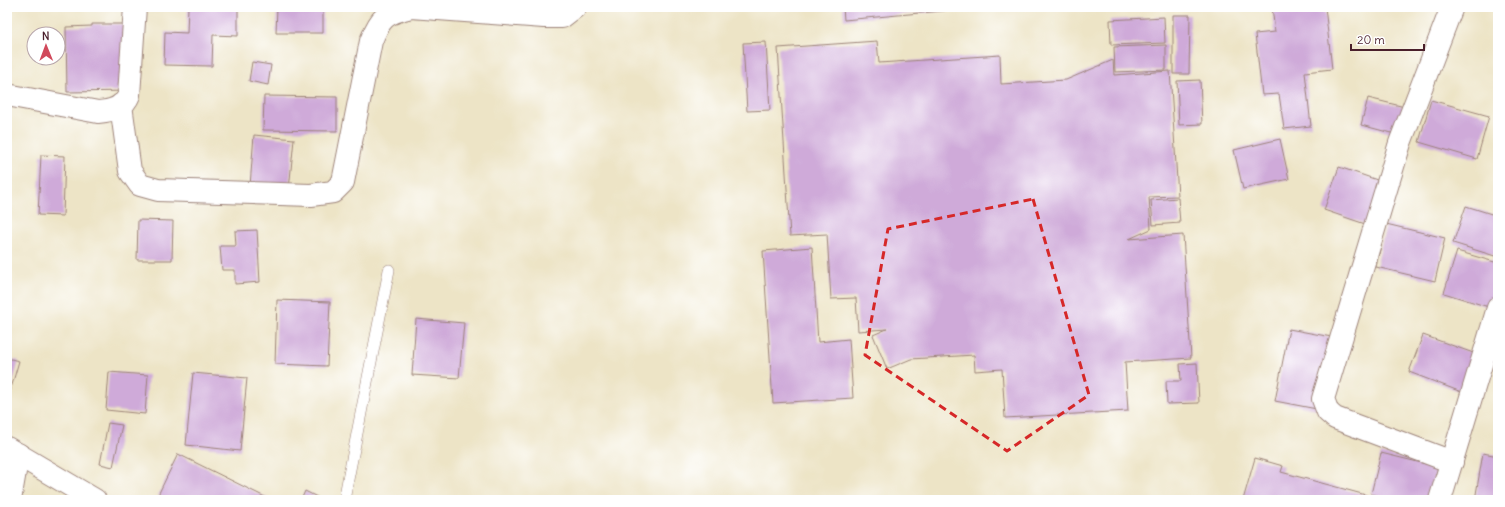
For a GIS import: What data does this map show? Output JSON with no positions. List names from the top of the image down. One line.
{"scale_bar":"20 m","north":"top"}
